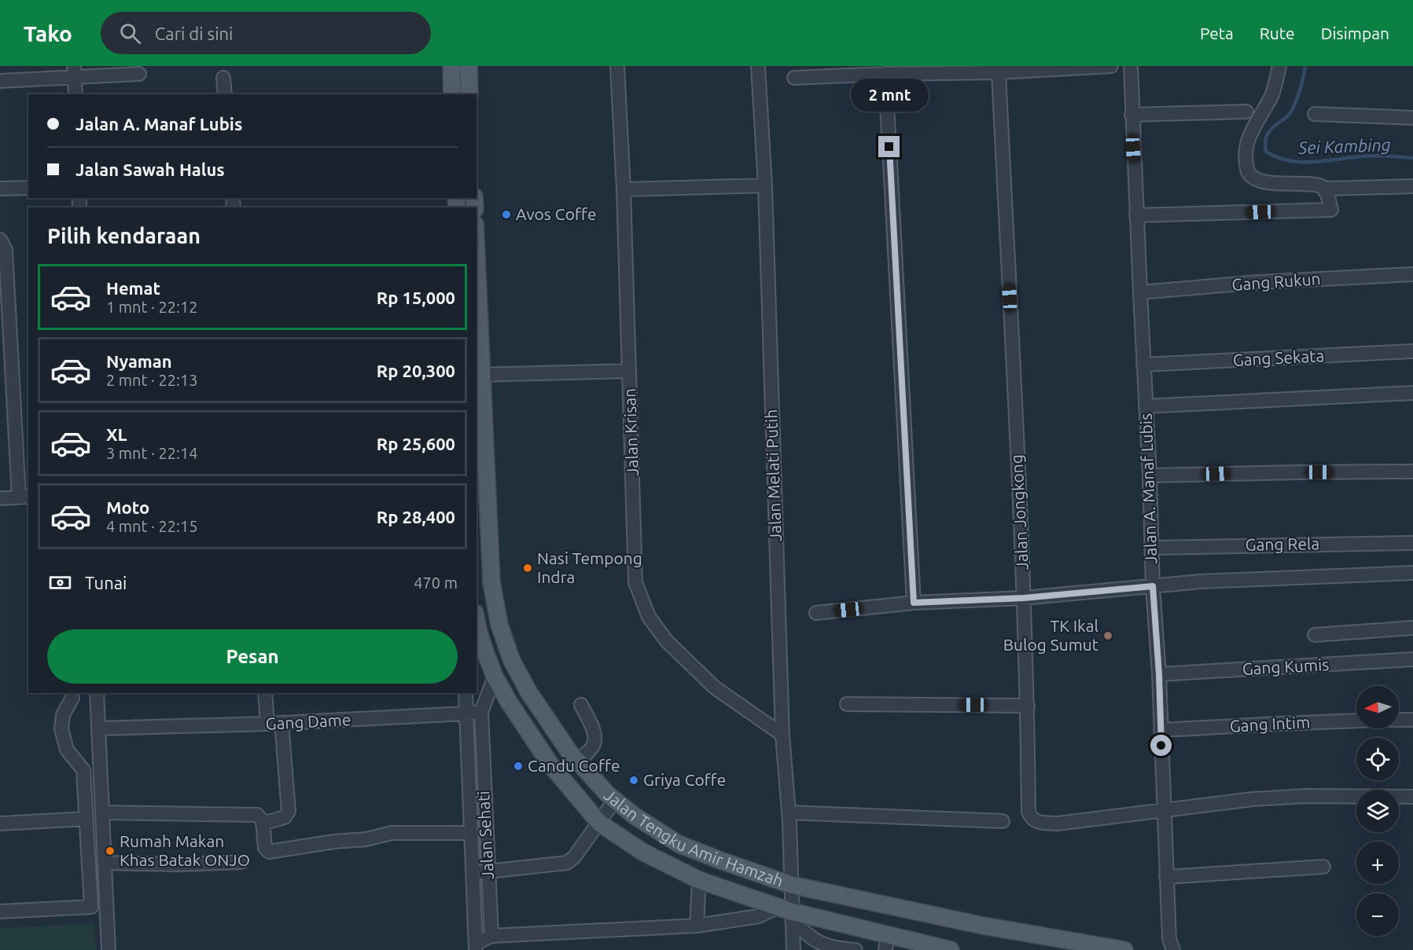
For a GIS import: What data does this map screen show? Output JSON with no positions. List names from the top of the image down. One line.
{"streets":{"main road":["Jalan Tengku Amir Hamzah"],"street":["Gang Rukun","Gang Sekata","Jalan Krisan","Jalan Melati Putih","Jalan A. Manaf Lubis","Jalan Jongkong","Gang Rela","Gang Kumis","Gang Dame","Gang Intim","Jalan Sehati"]},"crossings":[["Gang Rukun","Jalan A. Manaf Lubis"],["Gang Sekata","Jalan A. Manaf Lubis"],["Jalan Krisan","Jalan Melati Putih"],["Jalan Melati Putih","Jalan Tengku Amir Hamzah"],["Jalan A. Manaf Lubis","Jalan Jongkong"],["Jalan A. Manaf Lubis","Gang Rela"],["Jalan A. Manaf Lubis","Gang Kumis"],["Jalan A. Manaf Lubis","Gang Intim"],["Gang Dame","Jalan Sehati"]],"water":["Sei Kambing"],"places":["Avos Coffe","Nasi Tempong Indra","TK Ikal Bulog Sumut","Candu Coffe","Griya Coffe","Rumah Makan Khas Batak ONJO"],"north":"left","page":{"header":"Tako","search":"Cari di sini","nav":["Peta","Rute","Disimpan"],"bubble":"2 mnt","banner":["Jalan A. Manaf Lubis","Jalan Sawah Halus"],"heading":"Pilih kendaraan","list":[{"name":"Hemat","note":"1 mnt · 22:12","value":"Rp 15,000"},{"name":"Nyaman","note":"2 mnt · 22:13","value":"Rp 20,300"},{"name":"XL","note":"3 mnt · 22:14","value":"Rp 25,600"},{"name":"Moto","note":"4 mnt · 22:15","value":"Rp 28,400"}],"pay":["Tunai","470 m"],"buttons":"Pesan","map_buttons":["+","−"]}}
